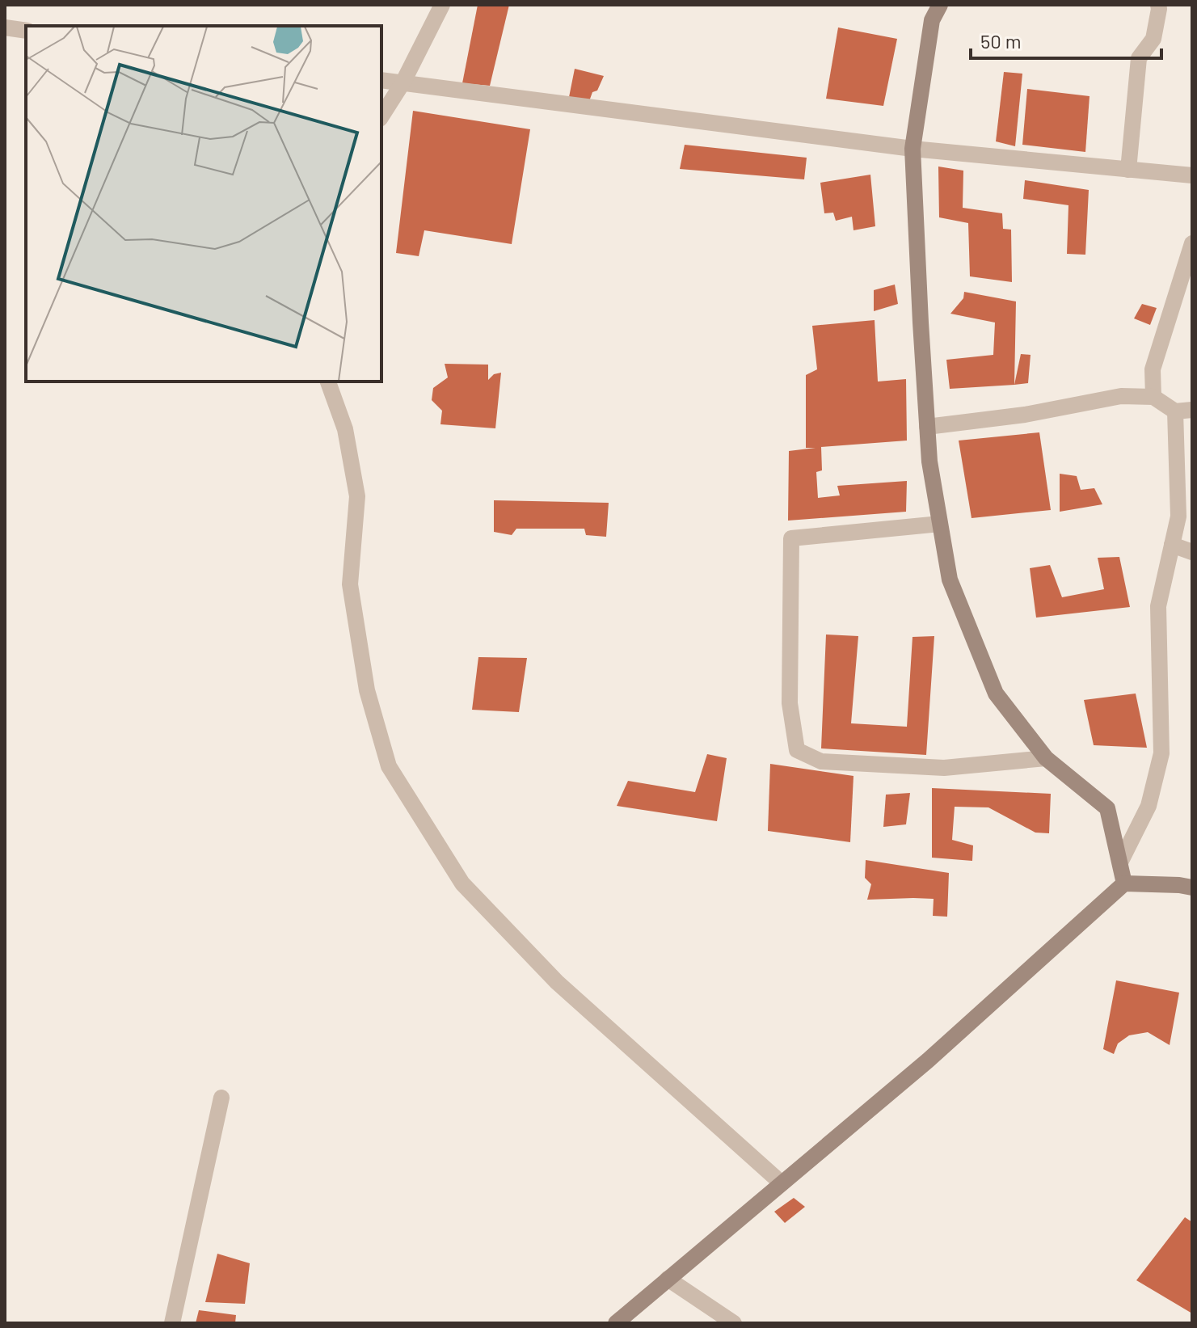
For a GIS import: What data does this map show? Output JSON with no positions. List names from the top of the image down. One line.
{"scale_bar":"50 m"}
